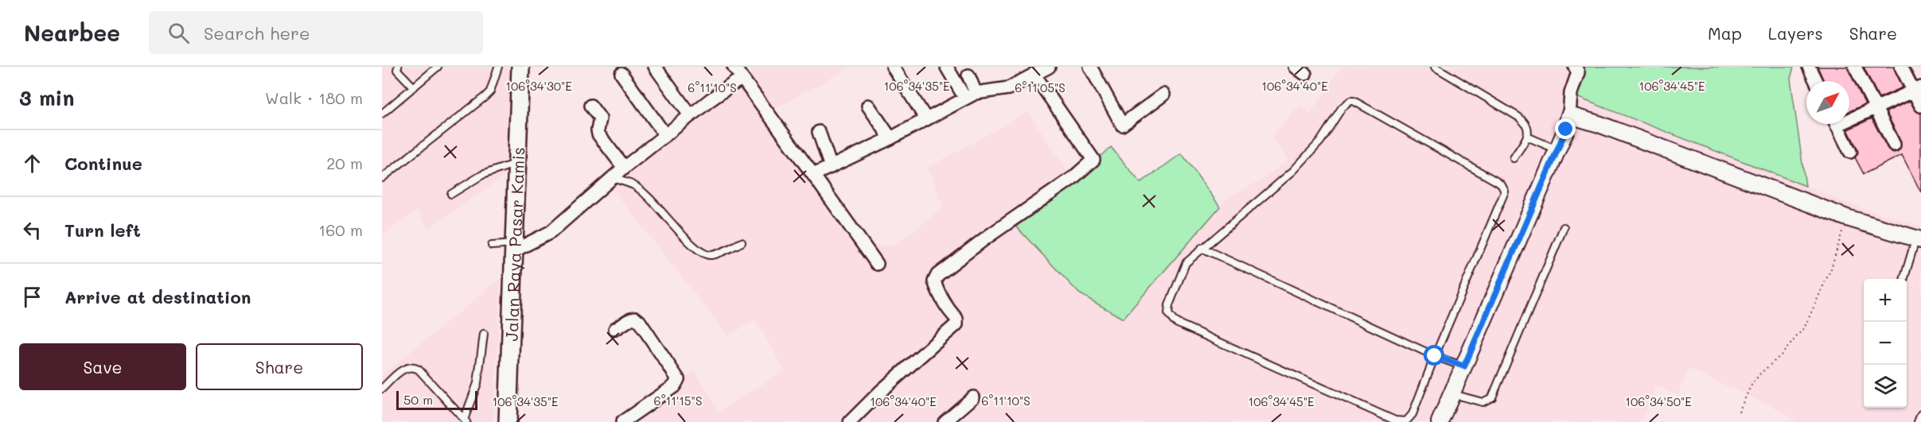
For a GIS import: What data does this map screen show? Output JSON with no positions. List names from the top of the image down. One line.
{"streets":{"main road":["Jalan Raya Pasar Kamis"]},"scale_bar":"50 m","north":"top right","page":{"header":"Nearbee","search":"Search here","nav":["Map","Layers","Share"],"heading":["3 min","Walk · 180 m"],"list":[["Continue","20 m"],["Turn left","160 m"],"Arrive at destination"],"map_buttons":["+","−"],"buttons":["Save","Share"],"scale":"50 m"},"coordinates":["106°34'30\"E","106°34'35\"E","106°34'40\"E","106°34'45\"E","6°11'10\"S","6°11'05\"S","6°11'15\"S","106°34'50\"E"]}
